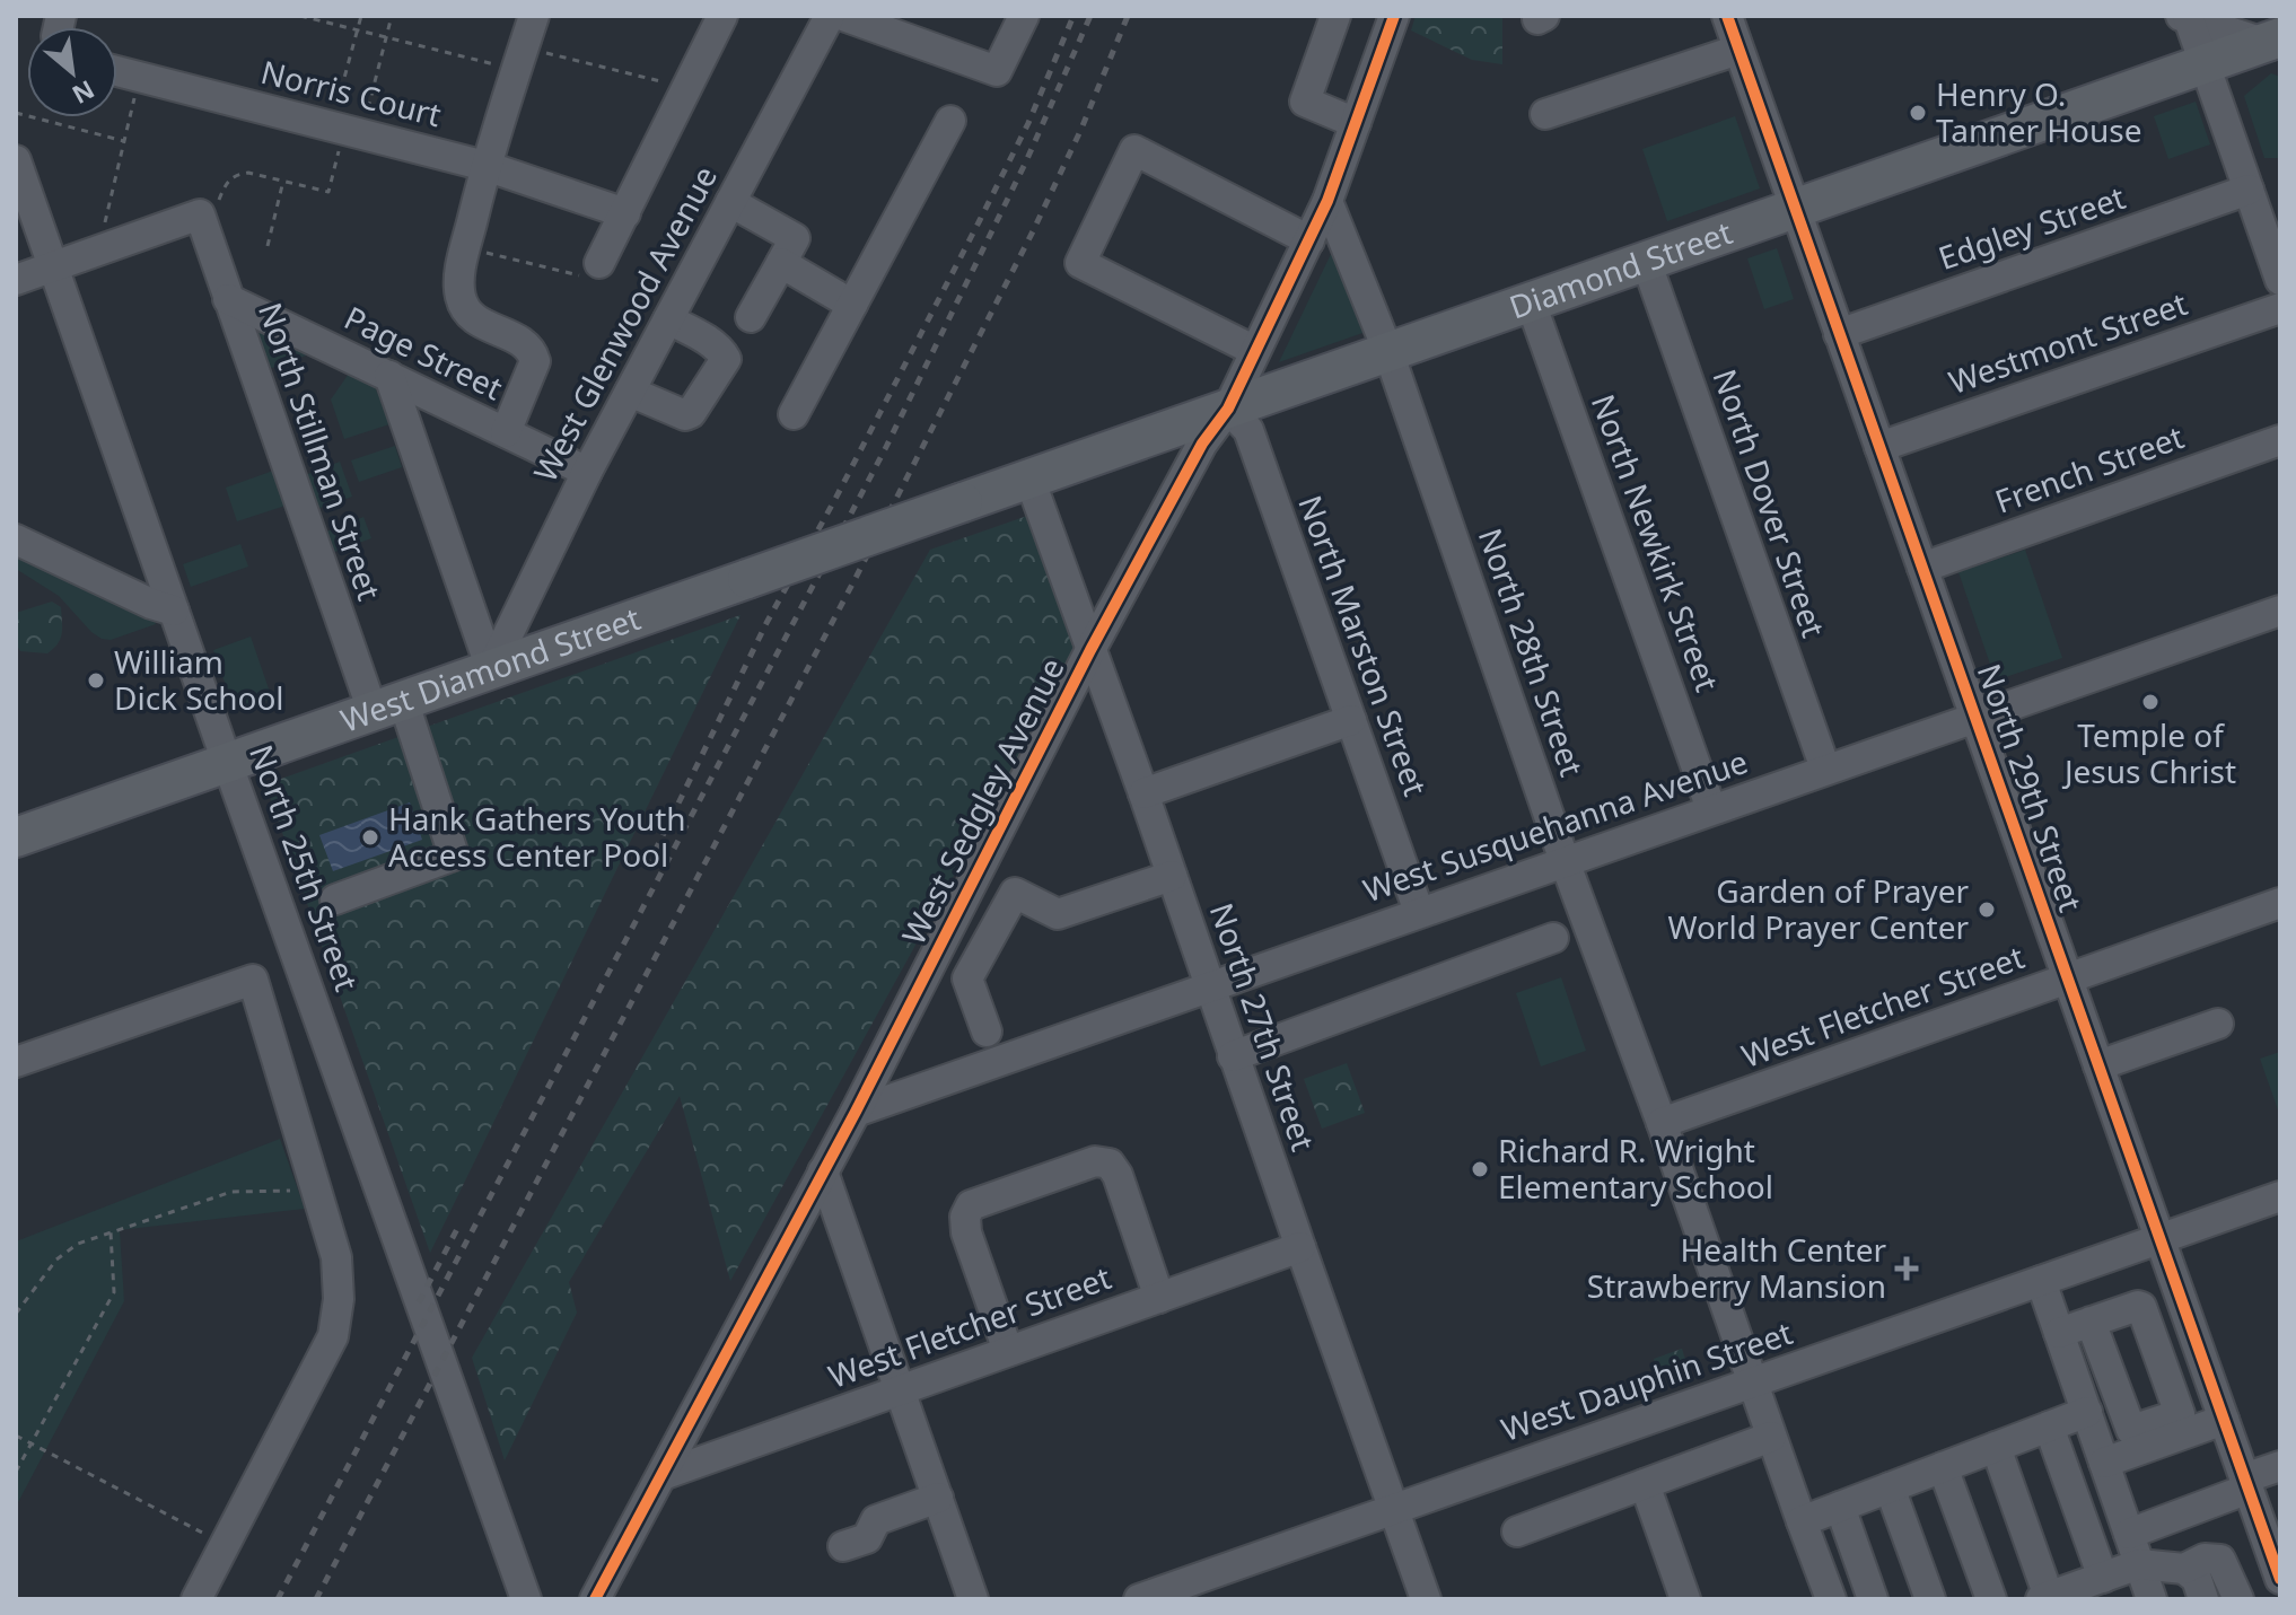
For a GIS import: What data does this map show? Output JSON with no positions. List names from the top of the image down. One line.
{"streets":{"main road":["Diamond Street","West Diamond Street"],"street":["Norris Court","Edgley Street","West Glenwood Avenue","Westmont Street","Page Street","North Stillman Street","French Street","North Dover Street","North Newkirk Street","North Marston Street","North 28th Street","North 29th Street","West Sedgley Avenue","West Susquehanna Avenue","North 25th Street","West Fletcher Street","North 27th Street","West Dauphin Street"]},"crossings":[["Edgley Street","North 29th Street"],["Diamond Street","North Dover Street"],["Diamond Street","North Newkirk Street"],["Diamond Street","North Marston Street"],["Diamond Street","North 28th Street"],["Diamond Street","West Diamond Street"],["Diamond Street","North 29th Street"],["Diamond Street","West Sedgley Avenue"],["Diamond Street","North 27th Street"],["West Glenwood Avenue","Page Street"],["West Glenwood Avenue","West Diamond Street"],["Westmont Street","North 29th Street"],["Page Street","North Stillman Street"],["North Stillman Street","West Diamond Street"],["French Street","North 29th Street"],["North Dover Street","West Susquehanna Avenue"],["North Newkirk Street","West Susquehanna Avenue"],["North Marston Street","West Sedgley Avenue"],["North Marston Street","West Susquehanna Avenue"],["North 28th Street","West Sedgley Avenue"],["North 28th Street","West Susquehanna Avenue"],["North 28th Street","West Fletcher Street"],["North 28th Street","West Dauphin Street"],["West Diamond Street","North 25th Street"],["North 29th Street","West Susquehanna Avenue"],["North 29th Street","West Fletcher Street"],["North 29th Street","West Dauphin Street"],["West Sedgley Avenue","West Susquehanna Avenue"],["West Sedgley Avenue","West Fletcher Street"],["West Sedgley Avenue","North 27th Street"],["West Susquehanna Avenue","North 27th Street"],["West Fletcher Street","North 27th Street"],["North 27th Street","West Dauphin Street"]],"places":{"other":["Henry O. Tanner House","William Dick School","Temple of Jesus Christ","Hank Gathers Youth Access Center Pool","Garden of Prayer World Prayer Center","Richard R. Wright Elementary School"],"health":["Health Center Strawberry Mansion"]},"north":"bottom right"}
